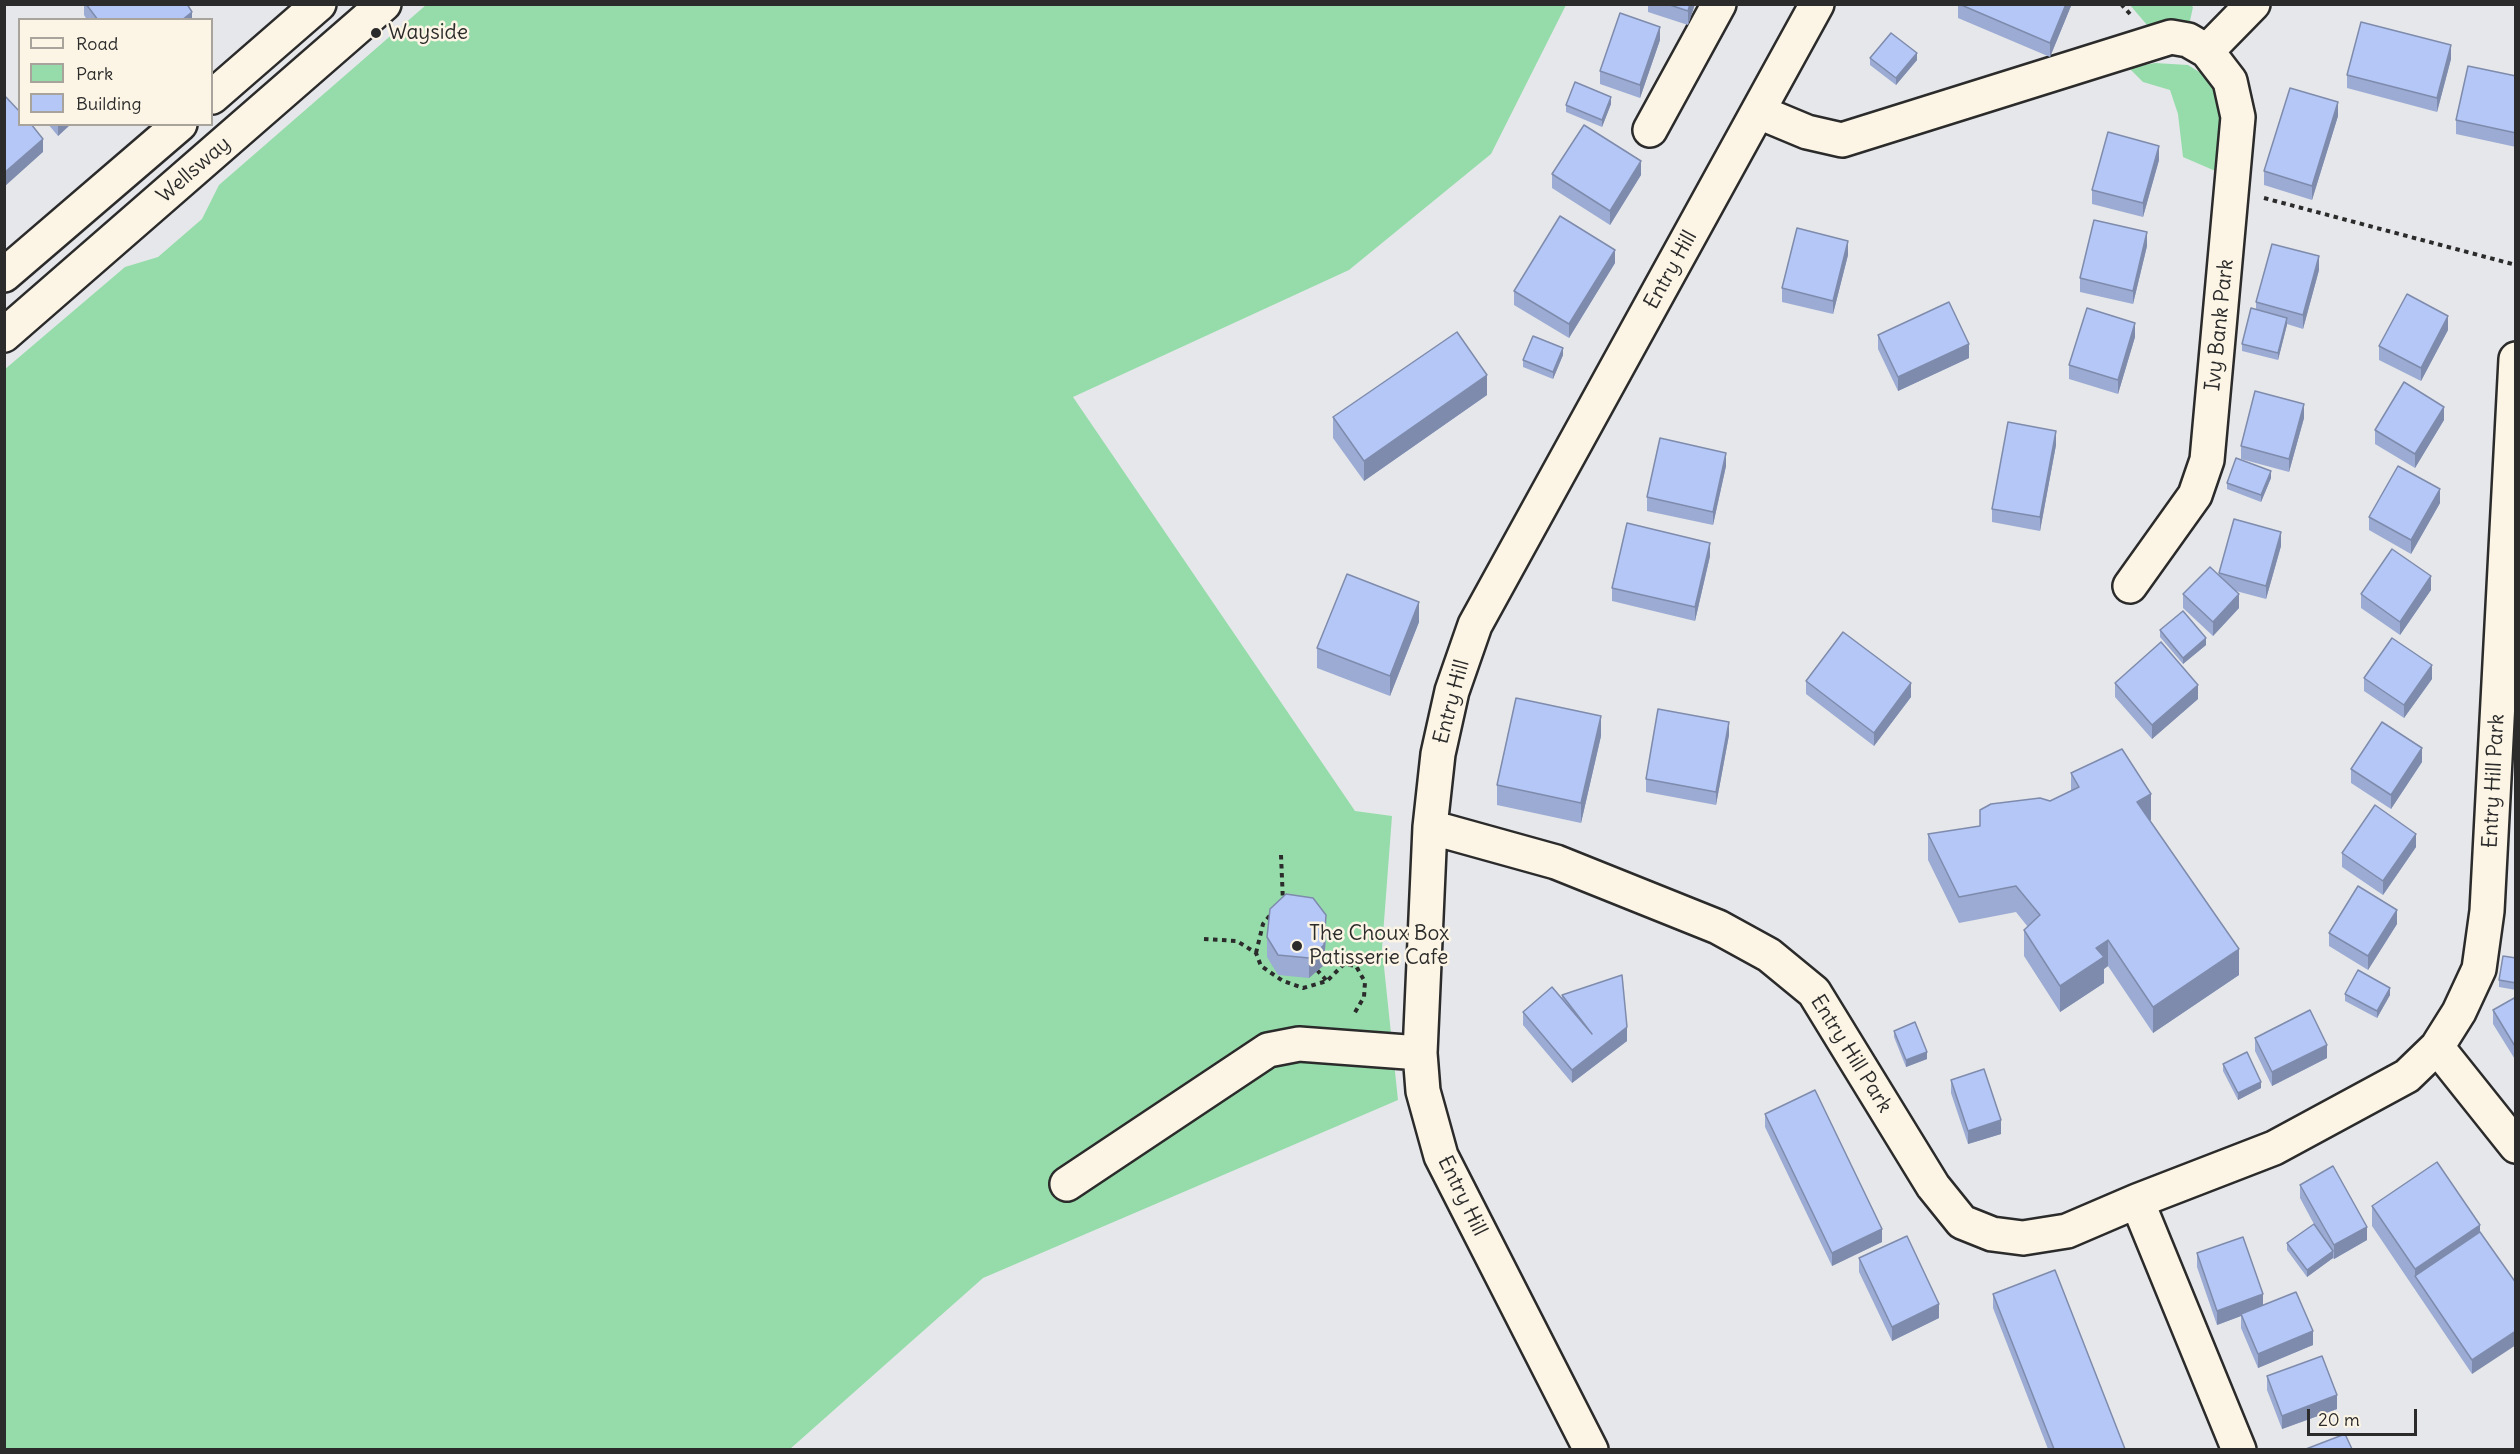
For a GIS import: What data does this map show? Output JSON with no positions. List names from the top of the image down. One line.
{"streets":{"street":["Wellsway","Entry Hill","Ivy Bank Park","Entry Hill Park"]},"crossings":[["Entry Hill","Ivy Bank Park"],["Entry Hill","Entry Hill Park"]],"places":["Wayside","The Choux Box Patisserie Cafe"],"legend":["Road","Park","Building"],"scale_bar":"20 m"}
